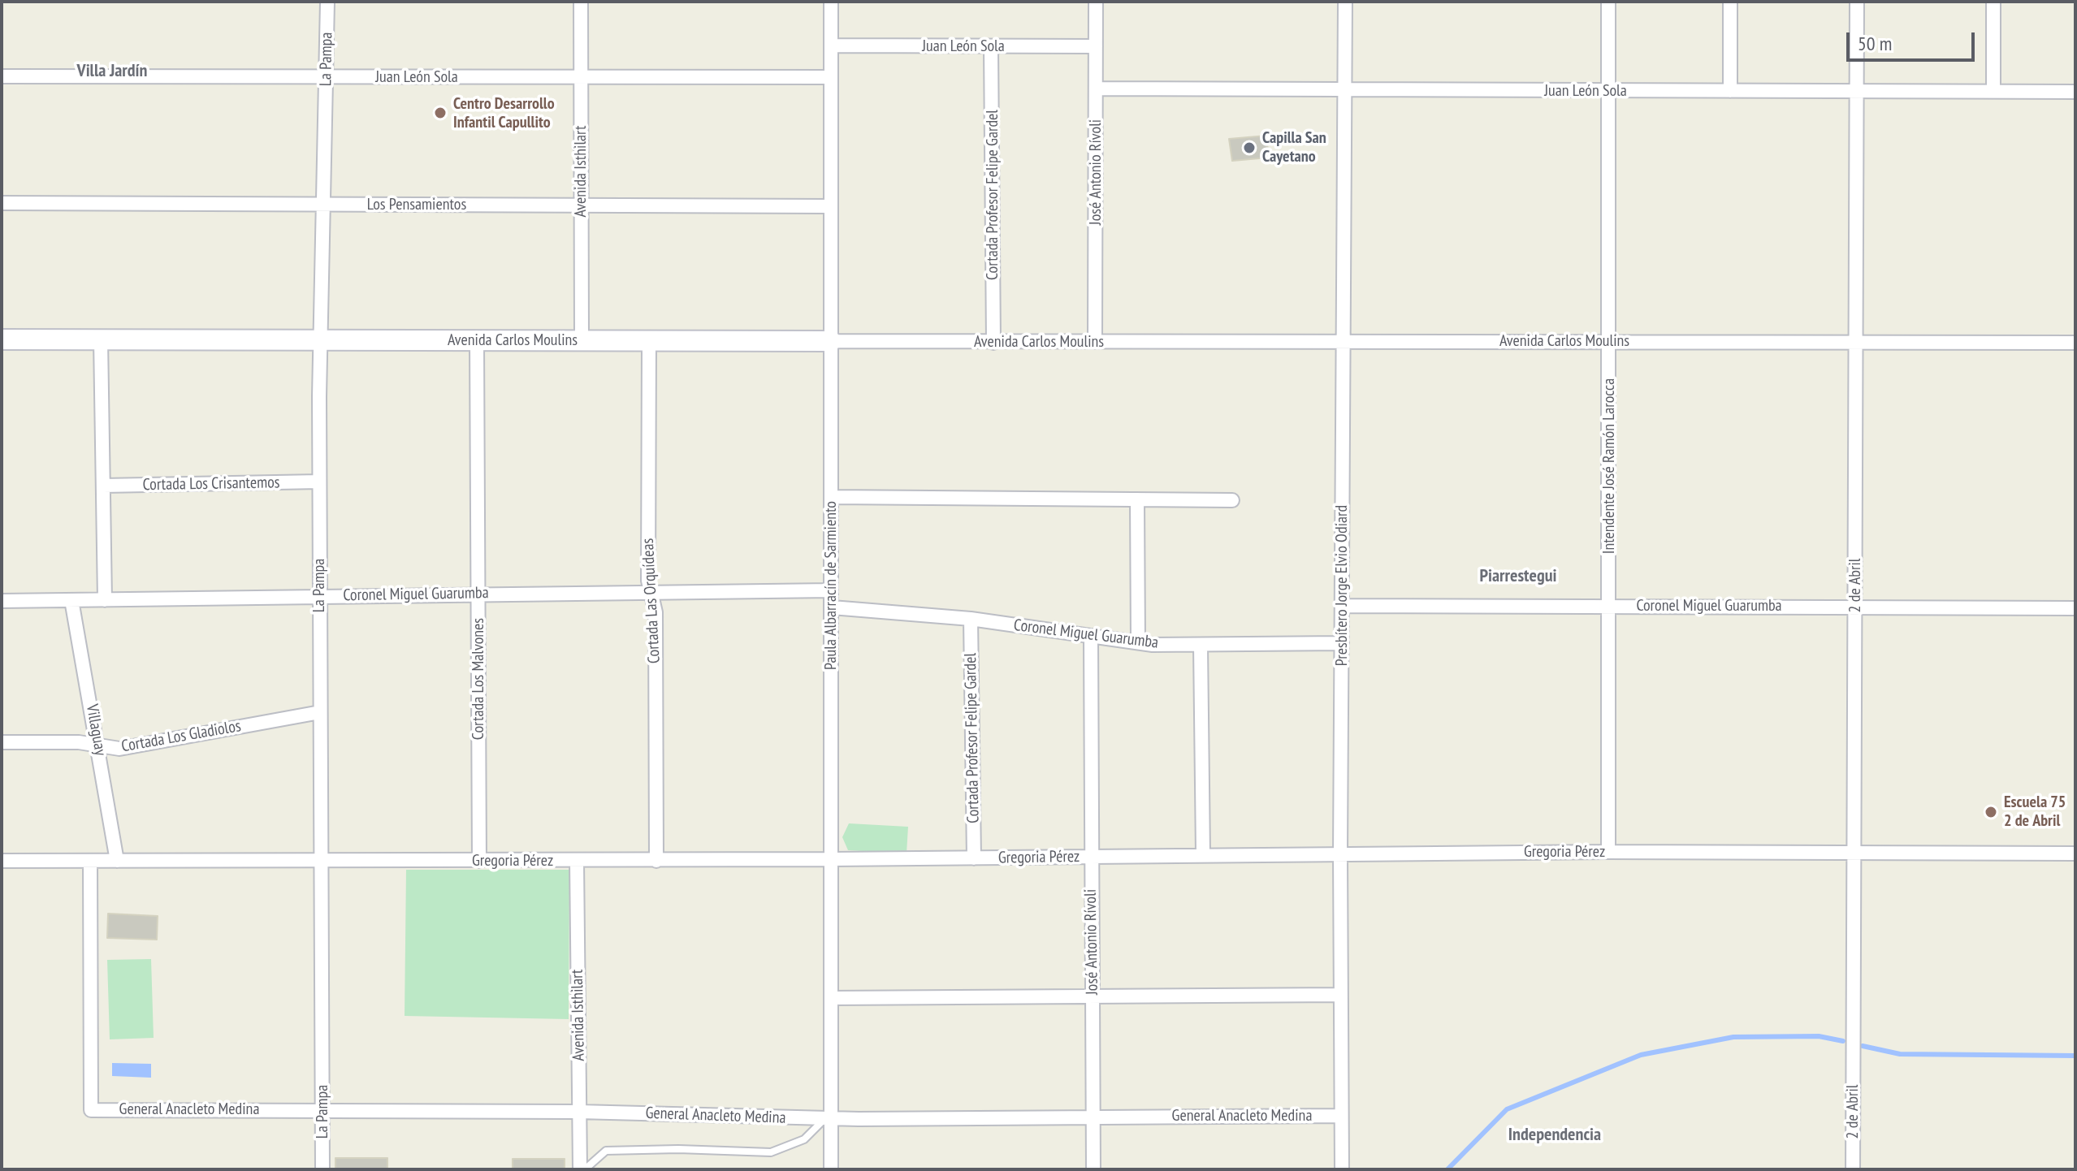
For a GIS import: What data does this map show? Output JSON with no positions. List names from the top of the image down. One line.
{"streets":{"street":["Juan León Sola","La Pampa","Avenida Isthilart","José Antonio Rívoli","Cortada Profesor Felipe Gardel","Los Pensamientos","Avenida Carlos Moulins","Intendente José Ramón Larocca","Cortada Los Crisantemos","Paula Albarracín de Sarmiento","Presbítero Jorge Elvio Odiard","2 de Abril","Coronel Miguel Guarumba","Cortada Las Orquídeas","Cortada Los Malvones","Villaguay","Cortada Los Gladiolos","Gregoria Pérez","General Anacleto Medina"]},"crossings":[["Juan León Sola","La Pampa"],["Juan León Sola","Avenida Isthilart"],["Juan León Sola","José Antonio Rívoli"],["Juan León Sola","Cortada Profesor Felipe Gardel"],["Juan León Sola","Intendente José Ramón Larocca"],["Juan León Sola","Paula Albarracín de Sarmiento"],["Juan León Sola","Presbítero Jorge Elvio Odiard"],["Juan León Sola","2 de Abril"],["La Pampa","Los Pensamientos"],["La Pampa","Avenida Carlos Moulins"],["La Pampa","Cortada Los Crisantemos"],["La Pampa","Coronel Miguel Guarumba"],["La Pampa","Cortada Los Gladiolos"],["La Pampa","Gregoria Pérez"],["La Pampa","General Anacleto Medina"],["Avenida Isthilart","Los Pensamientos"],["Avenida Isthilart","Avenida Carlos Moulins"],["Avenida Isthilart","Gregoria Pérez"],["Avenida Isthilart","General Anacleto Medina"],["José Antonio Rívoli","Avenida Carlos Moulins"],["José Antonio Rívoli","Coronel Miguel Guarumba"],["José Antonio Rívoli","Gregoria Pérez"],["José Antonio Rívoli","General Anacleto Medina"],["Cortada Profesor Felipe Gardel","Avenida Carlos Moulins"],["Cortada Profesor Felipe Gardel","Coronel Miguel Guarumba"],["Cortada Profesor Felipe Gardel","Gregoria Pérez"],["Los Pensamientos","Paula Albarracín de Sarmiento"],["Avenida Carlos Moulins","Intendente José Ramón Larocca"],["Avenida Carlos Moulins","Paula Albarracín de Sarmiento"],["Avenida Carlos Moulins","Presbítero Jorge Elvio Odiard"],["Avenida Carlos Moulins","2 de Abril"],["Avenida Carlos Moulins","Cortada Las Orquídeas"],["Avenida Carlos Moulins","Cortada Los Malvones"],["Intendente José Ramón Larocca","Coronel Miguel Guarumba"],["Intendente José Ramón Larocca","Gregoria Pérez"],["Paula Albarracín de Sarmiento","Coronel Miguel Guarumba"],["Paula Albarracín de Sarmiento","Gregoria Pérez"],["Paula Albarracín de Sarmiento","General Anacleto Medina"],["Presbítero Jorge Elvio Odiard","Coronel Miguel Guarumba"],["Presbítero Jorge Elvio Odiard","Gregoria Pérez"],["Presbítero Jorge Elvio Odiard","General Anacleto Medina"],["2 de Abril","Coronel Miguel Guarumba"],["2 de Abril","Gregoria Pérez"],["Coronel Miguel Guarumba","Cortada Las Orquídeas"],["Coronel Miguel Guarumba","Cortada Los Malvones"],["Coronel Miguel Guarumba","Villaguay"],["Cortada Las Orquídeas","Gregoria Pérez"],["Cortada Los Malvones","Gregoria Pérez"],["Villaguay","Cortada Los Gladiolos"],["Villaguay","Gregoria Pérez"],["Gregoria Pérez","General Anacleto Medina"]],"districts":["Villa Jardín","Piarrestegui","Independencia"],"places":["Centro Desarrollo Infantil Capullito","Capilla San Cayetano","Escuela 75 2 de Abril"],"scale_bar":"50 m"}
